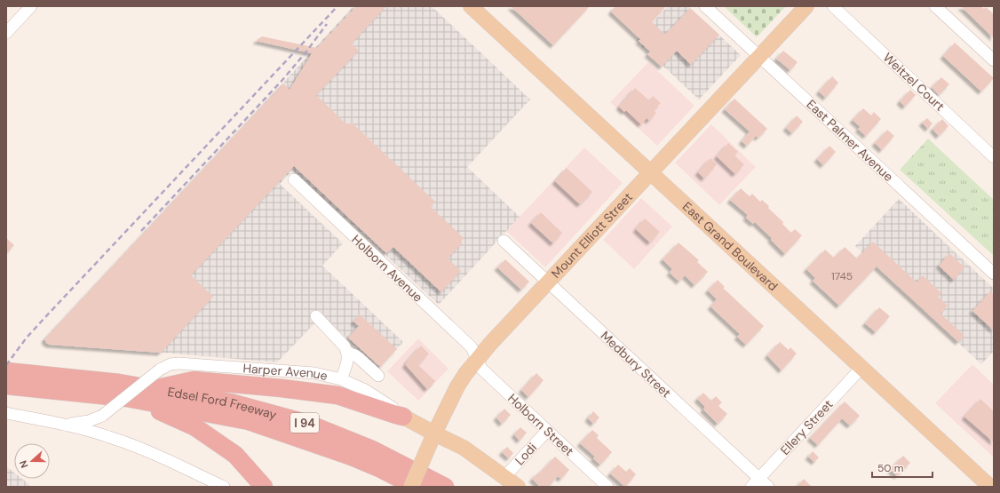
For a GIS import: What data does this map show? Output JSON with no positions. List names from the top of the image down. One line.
{"streets":{"highway":["Edsel Ford Freeway","I 94"],"main road":["Mount Elliott Street","East Grand Boulevard","Harper Avenue"],"street":["Weitzel Court","East Palmer Avenue","Holborn Avenue","Medbury Street","Holborn Street","Ellery Street","Lodi"]},"crossings":[["East Palmer Avenue","Mount Elliott Street"],["Mount Elliott Street","East Grand Boulevard"],["Mount Elliott Street","Holborn Avenue"],["Mount Elliott Street","Medbury Street"],["Mount Elliott Street","Harper Avenue"],["Mount Elliott Street","Holborn Street"],["East Grand Boulevard","Ellery Street"],["Holborn Avenue","Holborn Street"],["Medbury Street","Ellery Street"],["Harper Avenue","Lodi"],["Holborn Street","Lodi"]],"house_numbers":["1745"],"scale_bar":"50 m","north":"left"}
